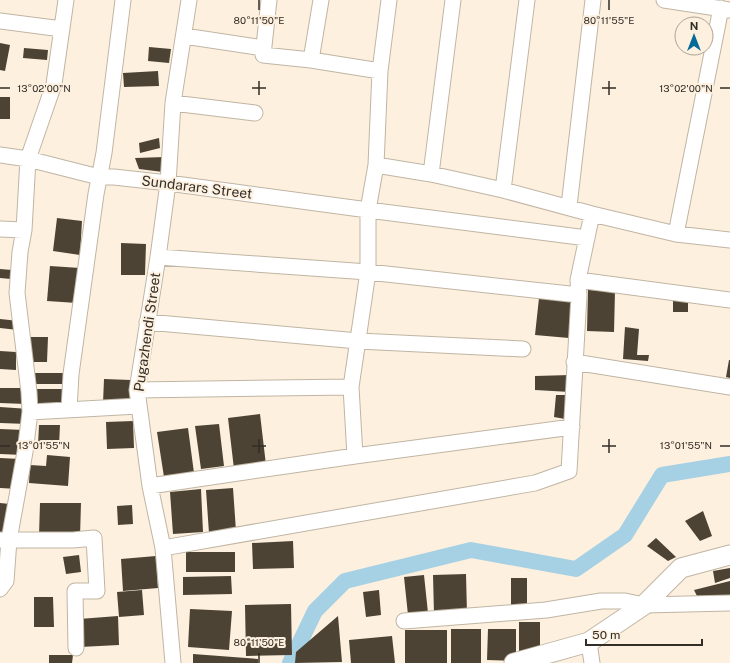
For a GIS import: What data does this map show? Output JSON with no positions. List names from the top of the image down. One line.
{"streets":{"street":["Sundarars Street","Pugazhendi Street"]},"crossings":[["Sundarars Street","Pugazhendi Street"]],"scale_bar":"50 m","north":"top","coordinates":["80°11'50\"E","80°11'55\"E","13°02'00\"N","13°01'55\"N"]}
